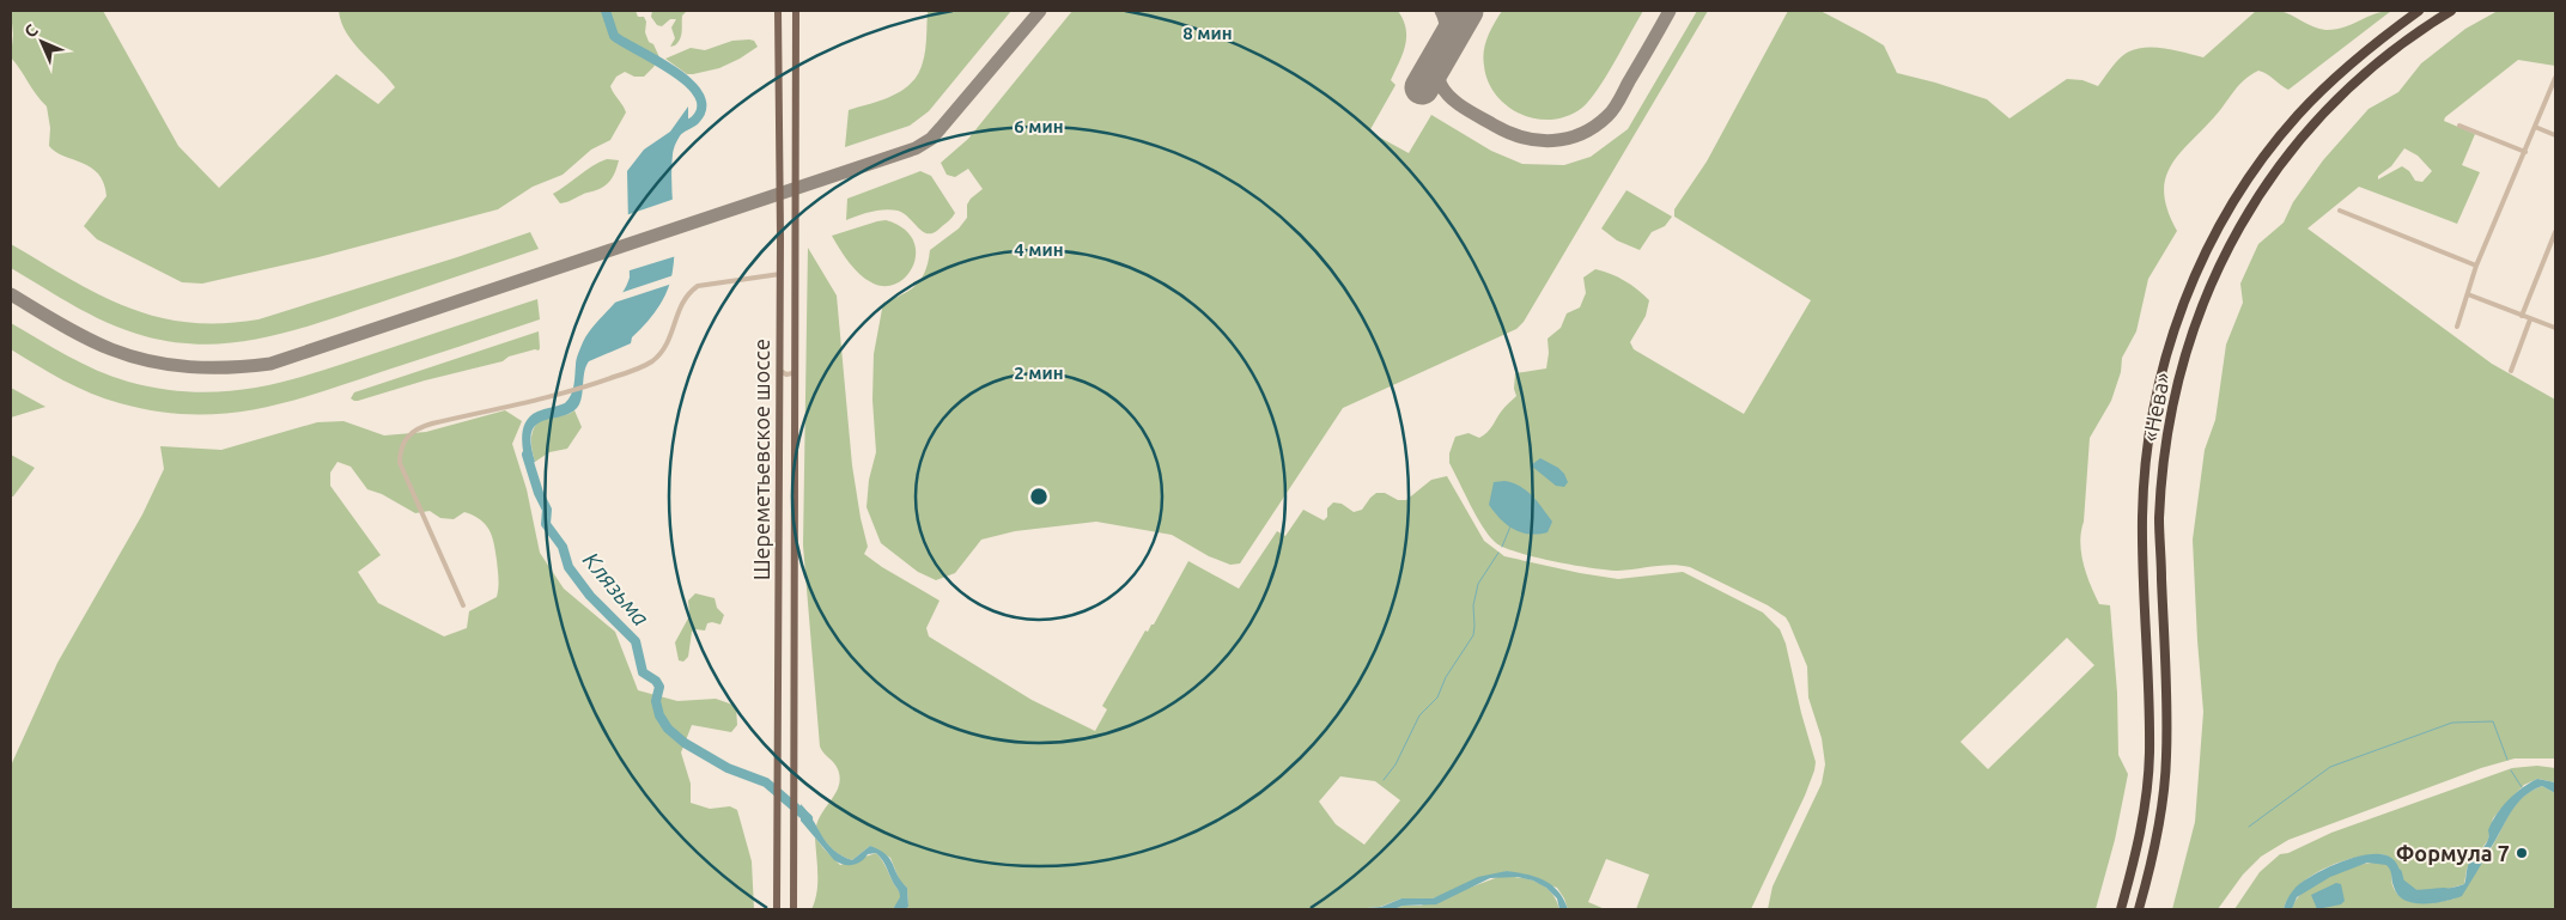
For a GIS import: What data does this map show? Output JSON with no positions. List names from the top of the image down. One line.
{"streets":{"highway":["«Нева»"],"main road":["Шереметьевское шоссе"]},"water":["Клязьма"],"places":["Формула 7"],"north":"top left","rings":["8 мин","6 мин","4 мин","2 мин"]}
